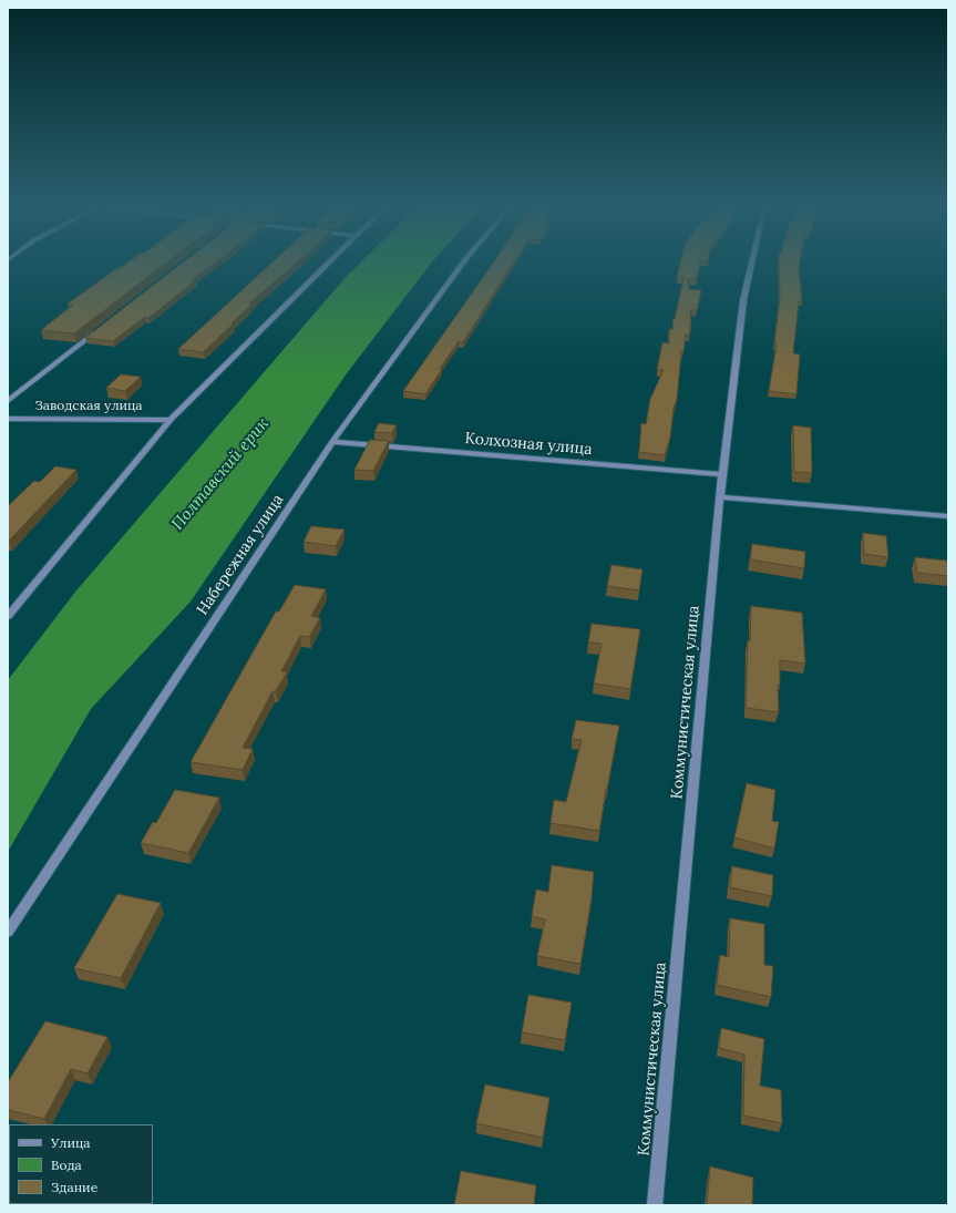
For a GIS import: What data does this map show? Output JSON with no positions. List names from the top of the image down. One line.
{"streets":{"street":["Заводская улица","Колхозная улица","Набережная улица","Коммунистическая улица"]},"crossings":[["Колхозная улица","Набережная улица"],["Колхозная улица","Коммунистическая улица"]],"water":["Полтавский ерик"],"legend":["Улица","Вода","Здание"]}
